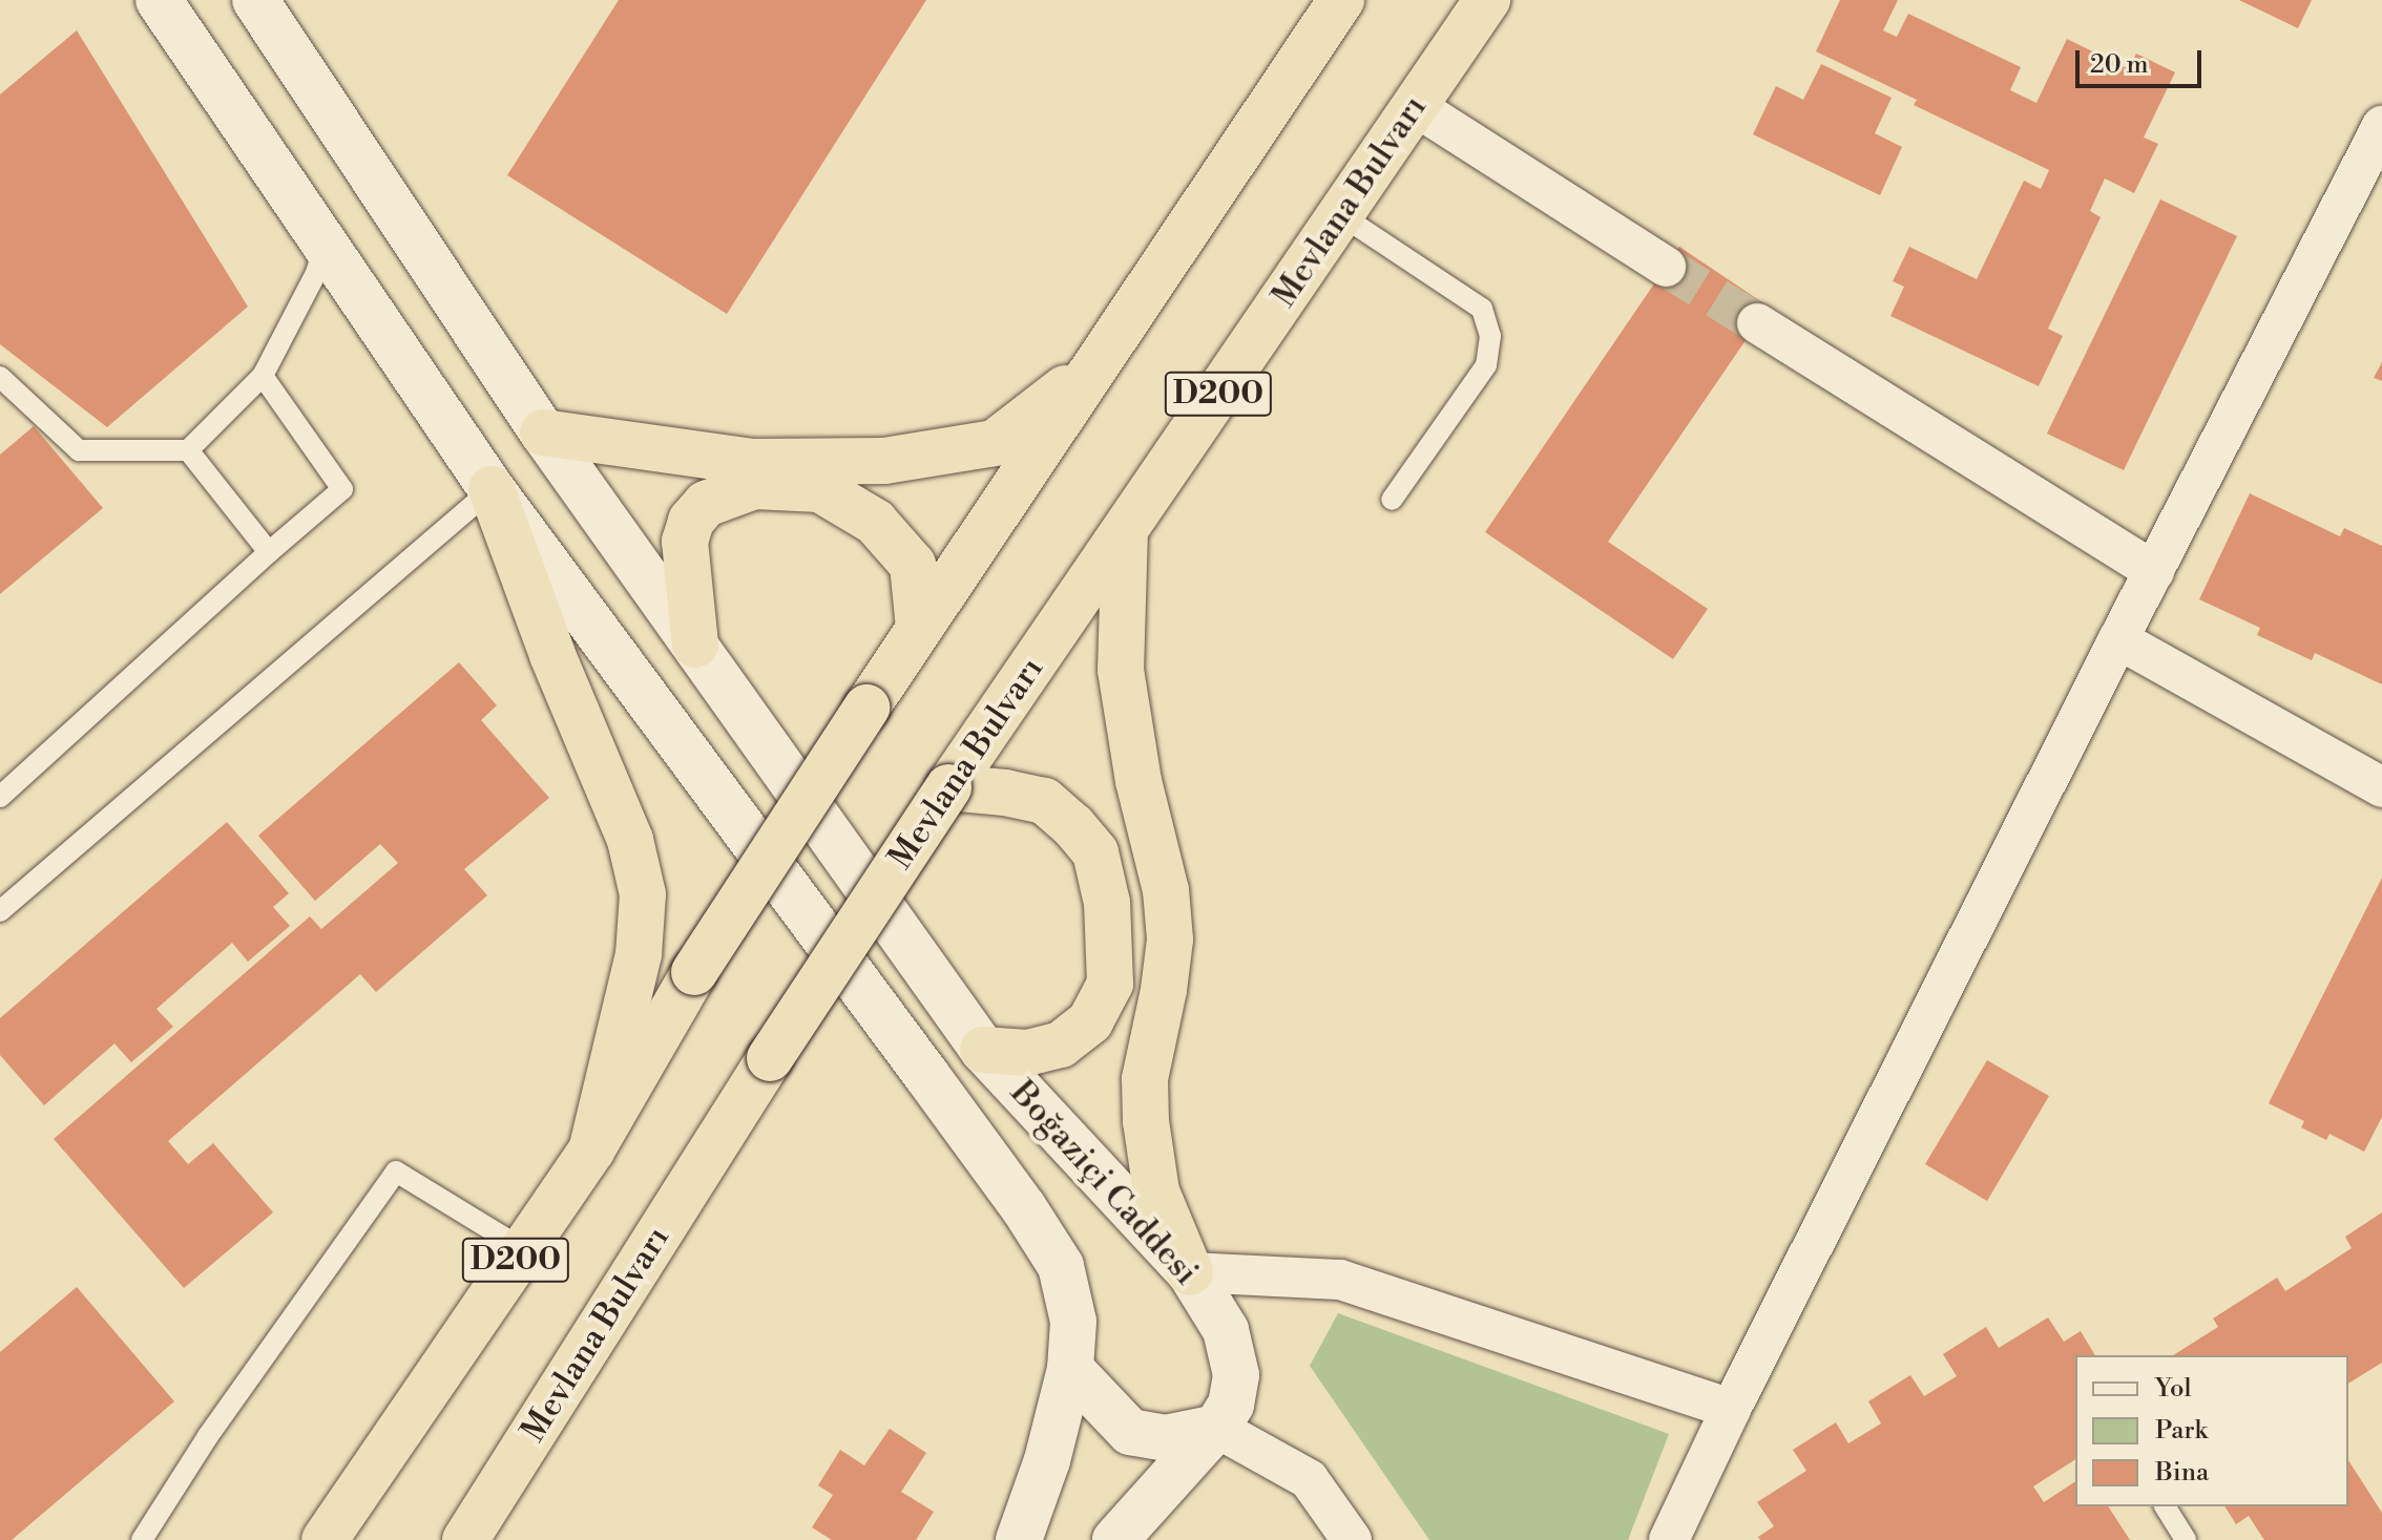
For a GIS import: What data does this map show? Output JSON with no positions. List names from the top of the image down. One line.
{"streets":{"highway":["Mevlana Bulvarı","D200"],"main road":["Boğaziçi Caddesi"]},"legend":["Yol","Park","Bina"],"scale_bar":"20 m"}
